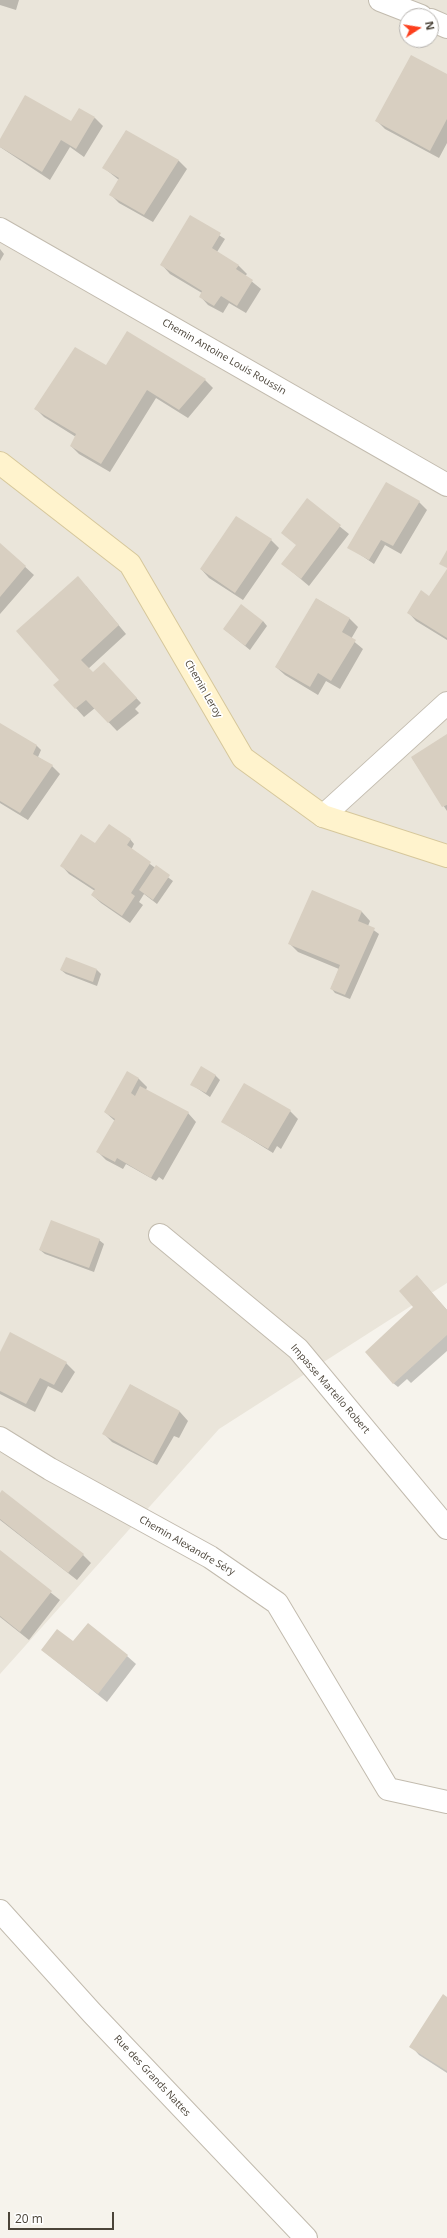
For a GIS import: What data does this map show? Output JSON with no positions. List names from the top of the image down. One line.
{"streets":{"street":["Chemin Antoine Louis Roussin","Chemin Leroy","Impasse Martello Robert","Chemin Alexandre Séry","Rue des Grands Nattes"]},"scale_bar":"20 m","north":"right"}
